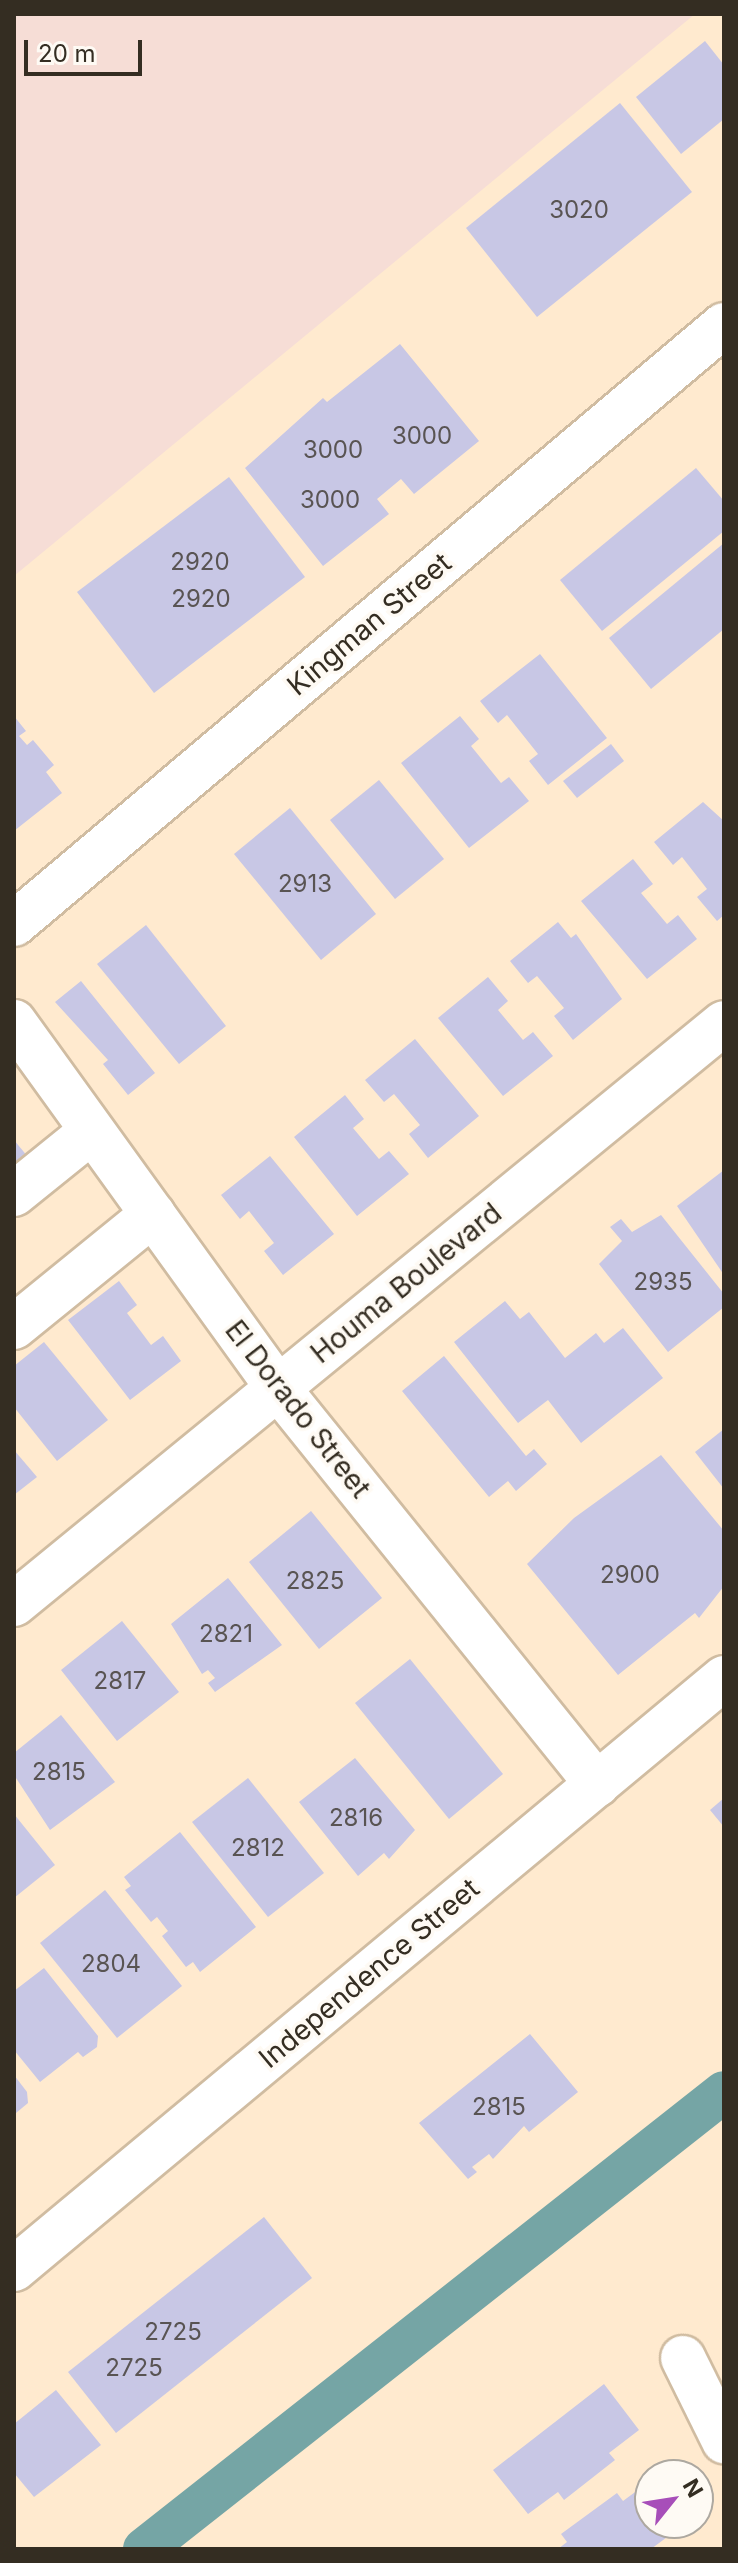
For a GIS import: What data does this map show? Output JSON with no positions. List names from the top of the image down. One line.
{"streets":{"street":["Kingman Street","Houma Boulevard","El Dorado Street","Independence Street"]},"crossings":[["Houma Boulevard","El Dorado Street"],["El Dorado Street","Independence Street"]],"house_numbers":["3020","3000","3000","3000","2920","2920","2913","2935","2900","2825","2821","2817","2815","2816","2812","2804","2815","2725","2725"],"scale_bar":"20 m","north":"top right"}
